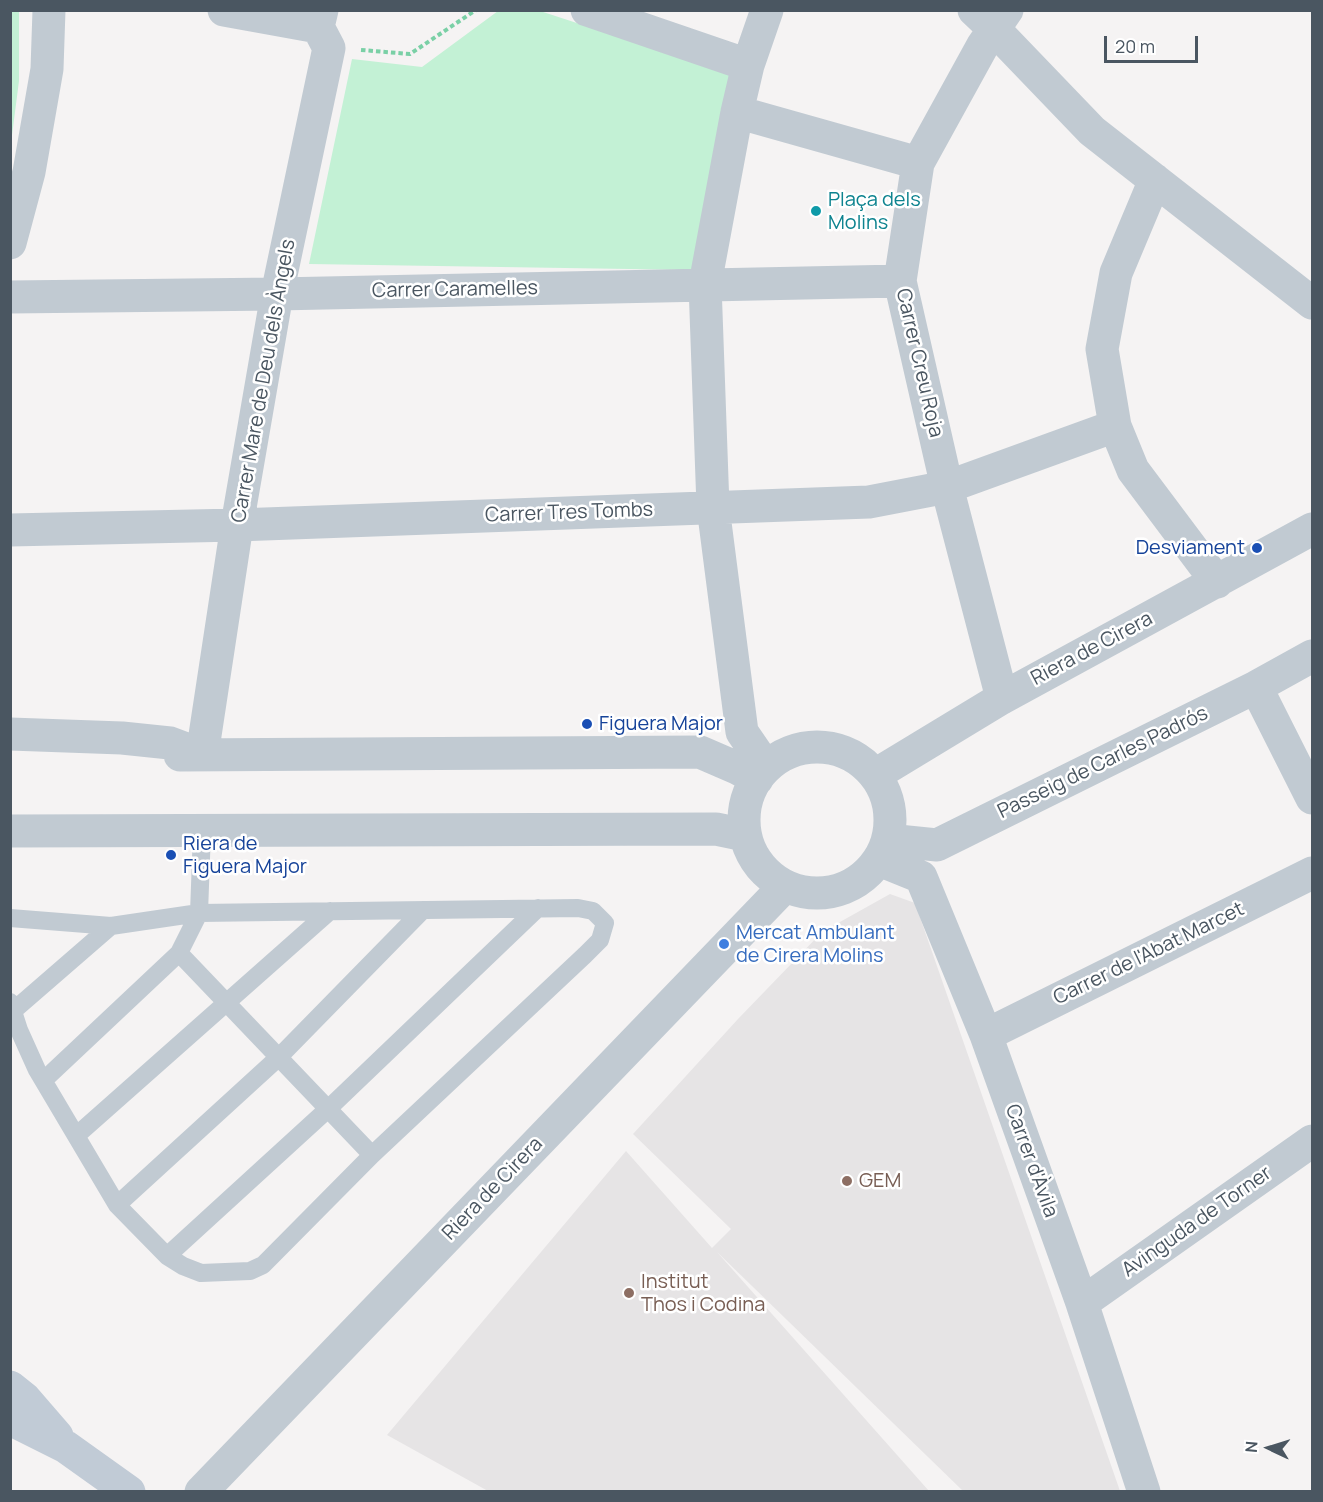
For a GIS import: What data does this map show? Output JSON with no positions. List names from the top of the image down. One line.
{"streets":{"street":["Carrer Caramelles","Carrer Creu Roja","Carrer Mare de Deu dels Àngels","Carrer Tres Tombs","Riera de Cirera","Passeig de Carles Padrós","Carrer de l'Abat Marcet","Carrer d'Àvila","Avinguda de Torner"]},"crossings":[["Carrer Caramelles","Carrer Creu Roja"],["Carrer Caramelles","Carrer Mare de Deu dels Àngels"],["Carrer Creu Roja","Carrer Tres Tombs"],["Carrer Creu Roja","Riera de Cirera"],["Carrer Mare de Deu dels Àngels","Carrer Tres Tombs"],["Riera de Cirera","Passeig de Carles Padrós"],["Riera de Cirera","Carrer d'Àvila"],["Passeig de Carles Padrós","Carrer d'Àvila"],["Carrer de l'Abat Marcet","Carrer d'Àvila"],["Carrer d'Àvila","Avinguda de Torner"]],"places":["Plaça dels Molins","Desviament","Figuera Major","Riera de Figuera Major","Mercat Ambulant de Cirera Molins","GEM","Institut Thos i Codina"],"scale_bar":"20 m","north":"left"}
